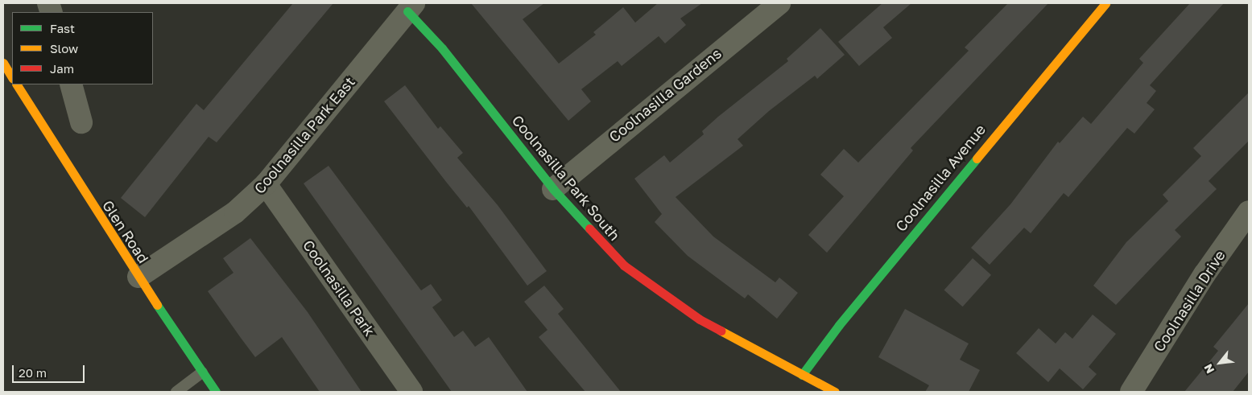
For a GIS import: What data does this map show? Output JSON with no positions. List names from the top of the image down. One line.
{"streets":{"street":["Coolnasilla Gardens","Coolnasilla Park East","Coolnasilla Park South","Coolnasilla Avenue","Glen Road","Coolnasilla Park","Coolnasilla Drive"]},"crossings":[["Coolnasilla Gardens","Coolnasilla Park South"],["Coolnasilla Park East","Coolnasilla Park South"],["Coolnasilla Park East","Glen Road"],["Coolnasilla Park East","Coolnasilla Park"],["Coolnasilla Park South","Coolnasilla Avenue"]],"legend":["Fast","Slow","Jam"],"scale_bar":"20 m","north":"bottom left"}
